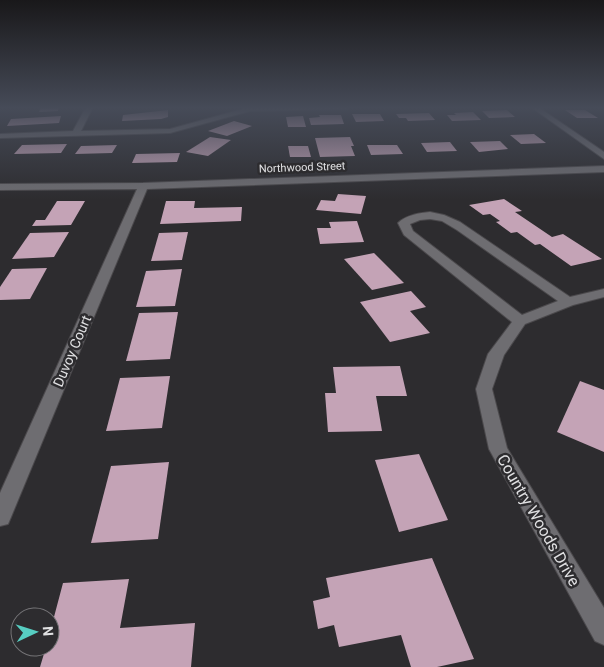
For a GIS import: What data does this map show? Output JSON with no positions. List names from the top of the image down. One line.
{"streets":{"street":["Northwood Street","Duvoy Court","Country Woods Drive"]},"crossings":[["Northwood Street","Duvoy Court"]],"north":"right"}
